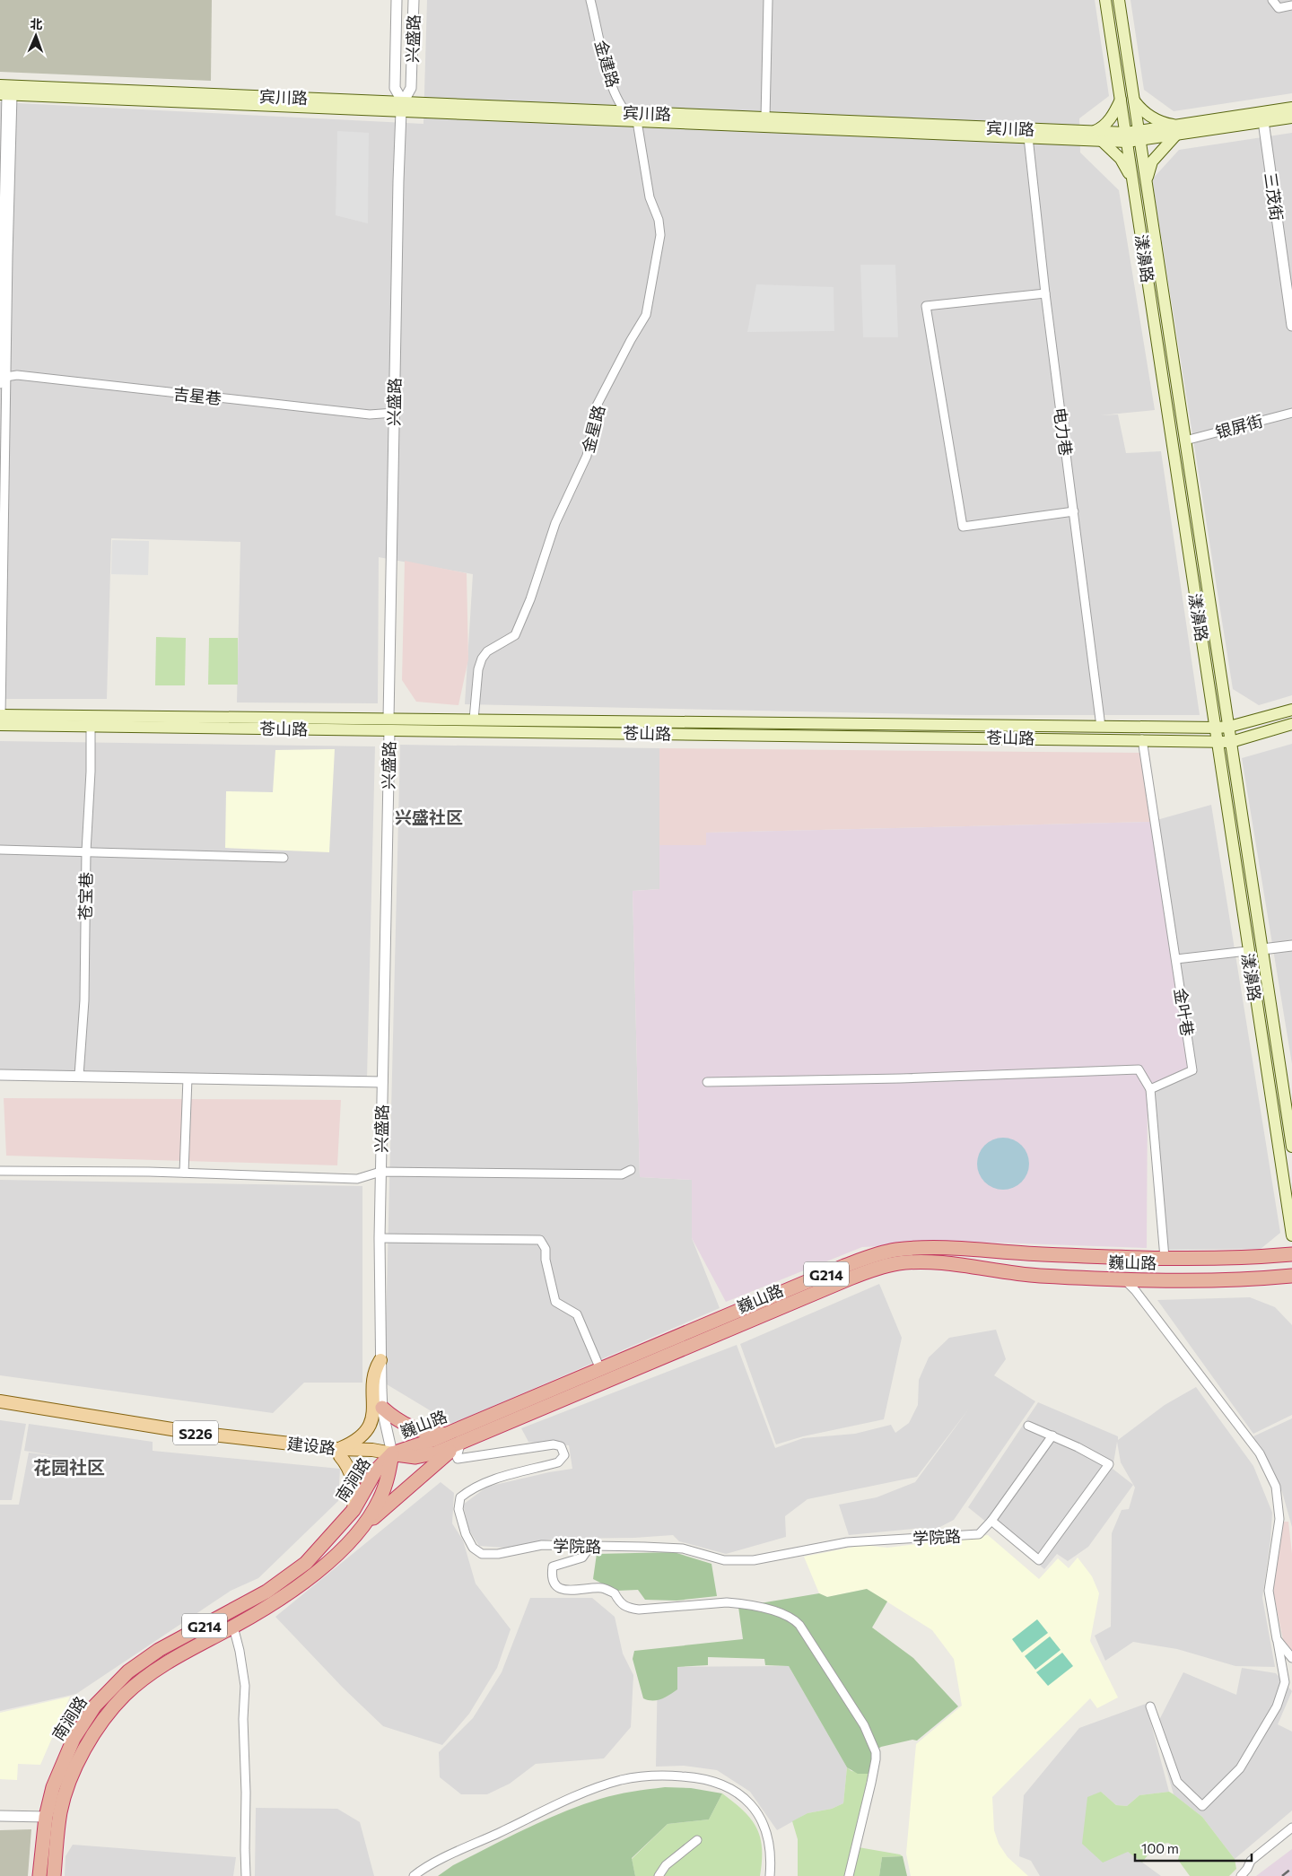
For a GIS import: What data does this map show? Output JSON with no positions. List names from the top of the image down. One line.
{"streets":{"highway":["巍山路","G214","南涧路"],"main road":["宾川路","漾濞路","苍山路","S226","建设路"],"street":["兴盛路","金建路","三茂街","吉星巷","银屏街","金星路","电力巷","苍宝巷","金叶巷","学院路"]},"crossings":[["兴盛路","宾川路"],["兴盛路","吉星巷"],["兴盛路","苍山路"],["兴盛路","巍山路"],["兴盛路","建设路"],["兴盛路","南涧路"],["金建路","宾川路"],["金建路","金星路"],["宾川路","三茂街"],["宾川路","漾濞路"],["宾川路","金星路"],["宾川路","电力巷"],["漾濞路","银屏街"],["漾濞路","苍山路"],["金星路","苍山路"],["电力巷","苍山路"],["苍山路","苍宝巷"],["苍山路","金叶巷"],["巍山路","建设路"],["巍山路","南涧路"],["建设路","南涧路"]],"districts":["兴盛社区","花园社区"],"scale_bar":"100 m","north":"top"}
